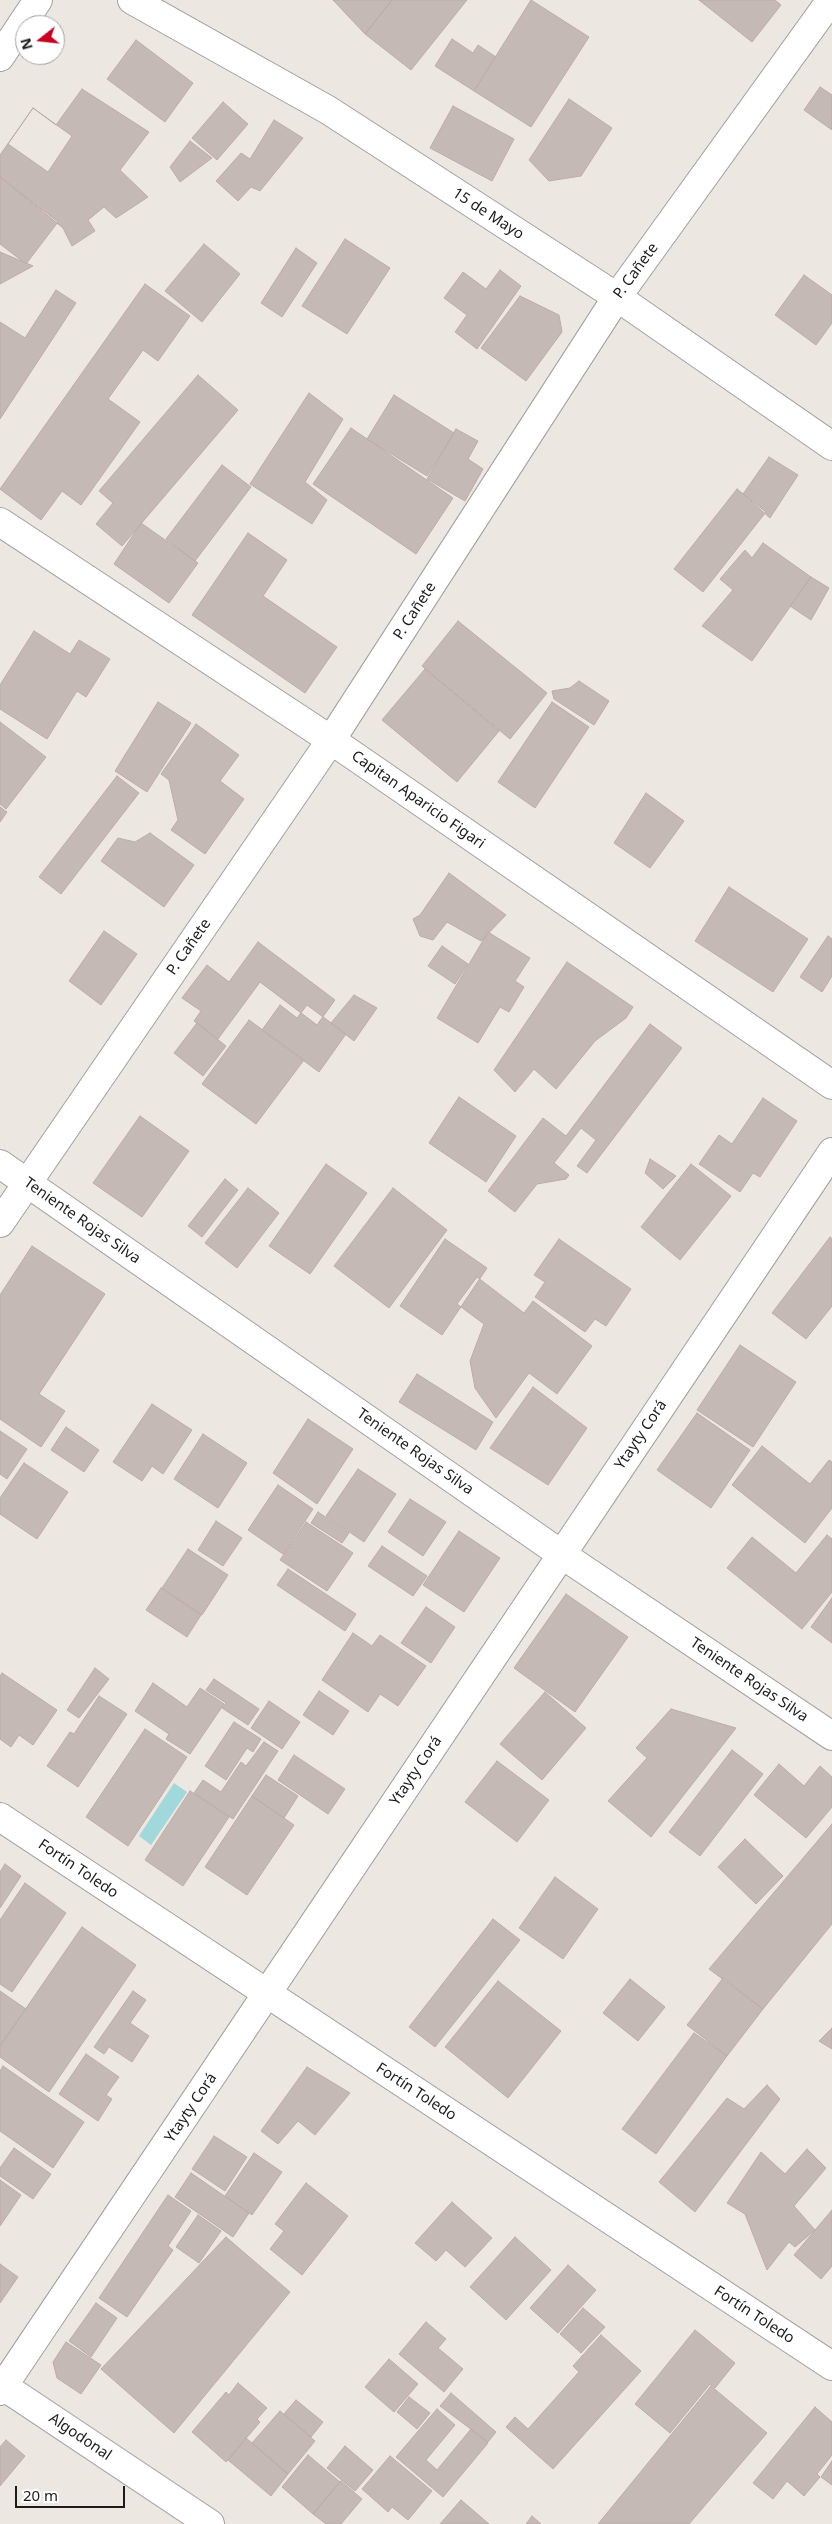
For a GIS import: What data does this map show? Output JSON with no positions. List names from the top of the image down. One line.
{"streets":{"street":["15 de Mayo","P. Cañete","Capitan Aparicio Figari","Teniente Rojas Silva","Ytayty Corá","Fortín Toledo","Algodonal"]},"crossings":[["15 de Mayo","P. Cañete"],["P. Cañete","Capitan Aparicio Figari"],["P. Cañete","Teniente Rojas Silva"],["Teniente Rojas Silva","Ytayty Corá"],["Ytayty Corá","Fortín Toledo"],["Ytayty Corá","Algodonal"]],"scale_bar":"20 m","north":"left"}
